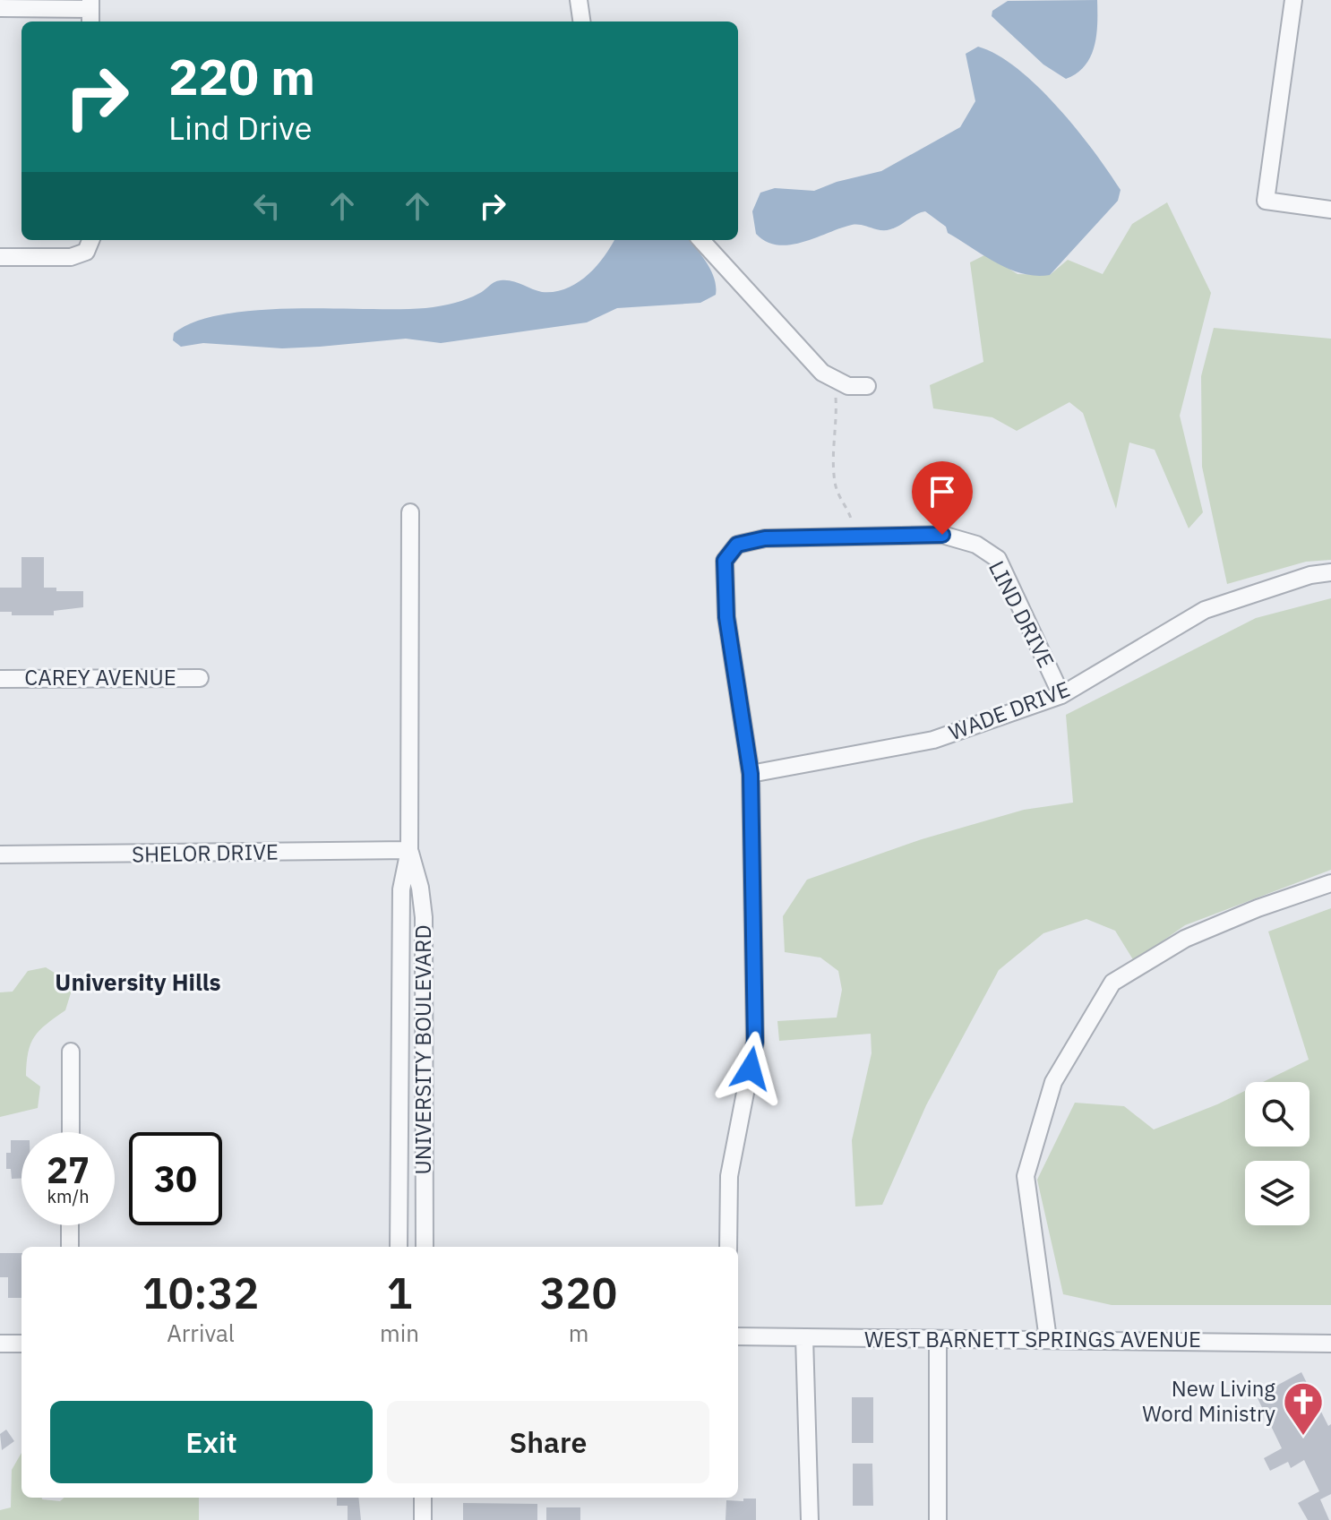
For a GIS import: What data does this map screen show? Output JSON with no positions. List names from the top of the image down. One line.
{"streets":{"street":["LIND DRIVE","CAREY AVENUE","WADE DRIVE","SHELOR DRIVE","UNIVERSITY BOULEVARD","WEST BARNETT SPRINGS AVENUE"]},"crossings":[["LIND DRIVE","WADE DRIVE"],["SHELOR DRIVE","UNIVERSITY BOULEVARD"]],"districts":["University Hills"],"places":{"church":["New Living Word Ministry"]},"page":{"turn":["220 m","Lind Drive"],"speed":"27 km/h","limit":"30","eta":["10:32","Arrival","1","min","320","m"],"buttons":["Exit","Share"]}}
